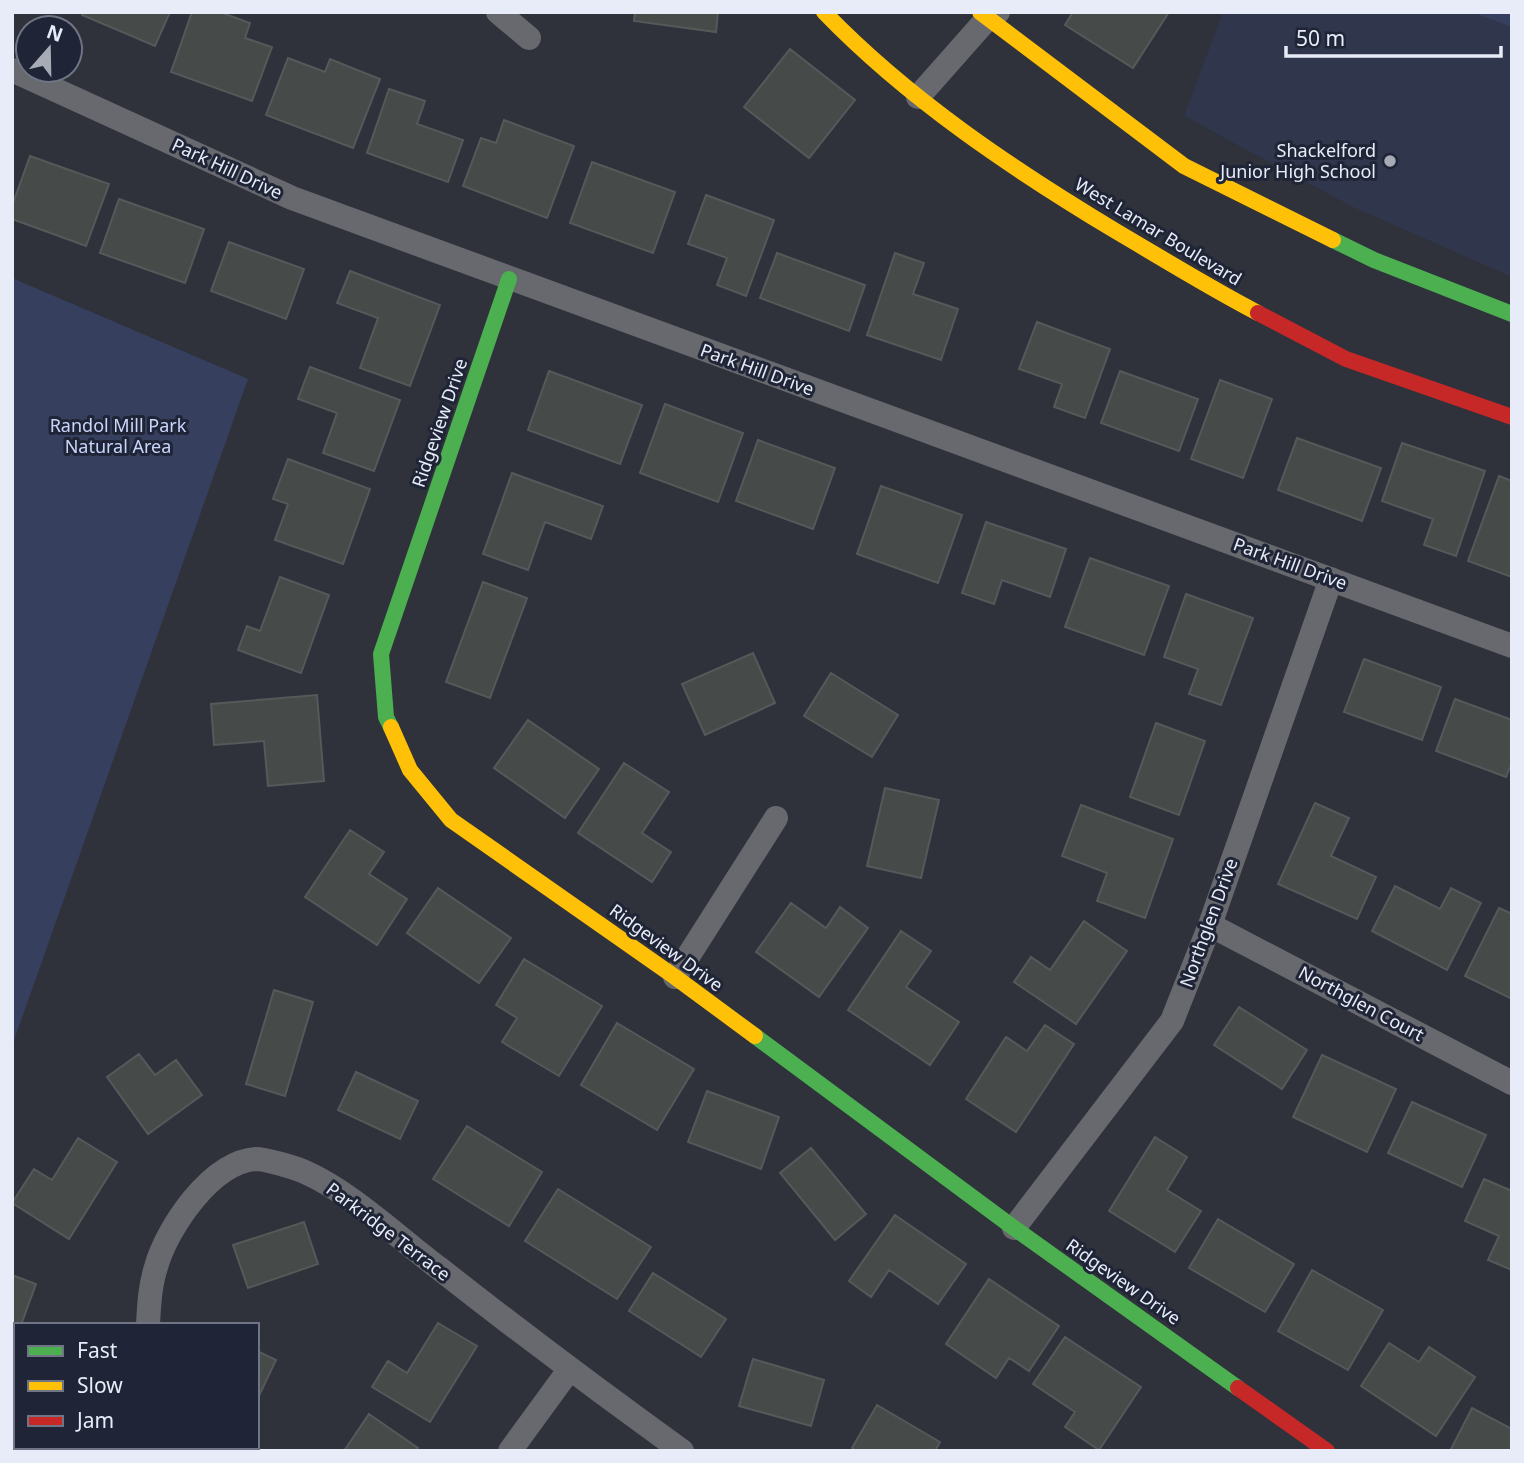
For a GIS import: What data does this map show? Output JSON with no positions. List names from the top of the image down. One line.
{"streets":{"street":["Park Hill Drive","West Lamar Boulevard","Ridgeview Drive","Northglen Drive","Northglen Court","Parkridge Terrace"]},"crossings":[["Park Hill Drive","Ridgeview Drive"],["Park Hill Drive","Northglen Drive"],["Ridgeview Drive","Northglen Drive"],["Northglen Drive","Northglen Court"]],"parks":["Randol Mill Park Natural Area"],"places":["Shackelford Junior High School"],"legend":["Fast","Slow","Jam"],"scale_bar":"50 m","north":"top"}
